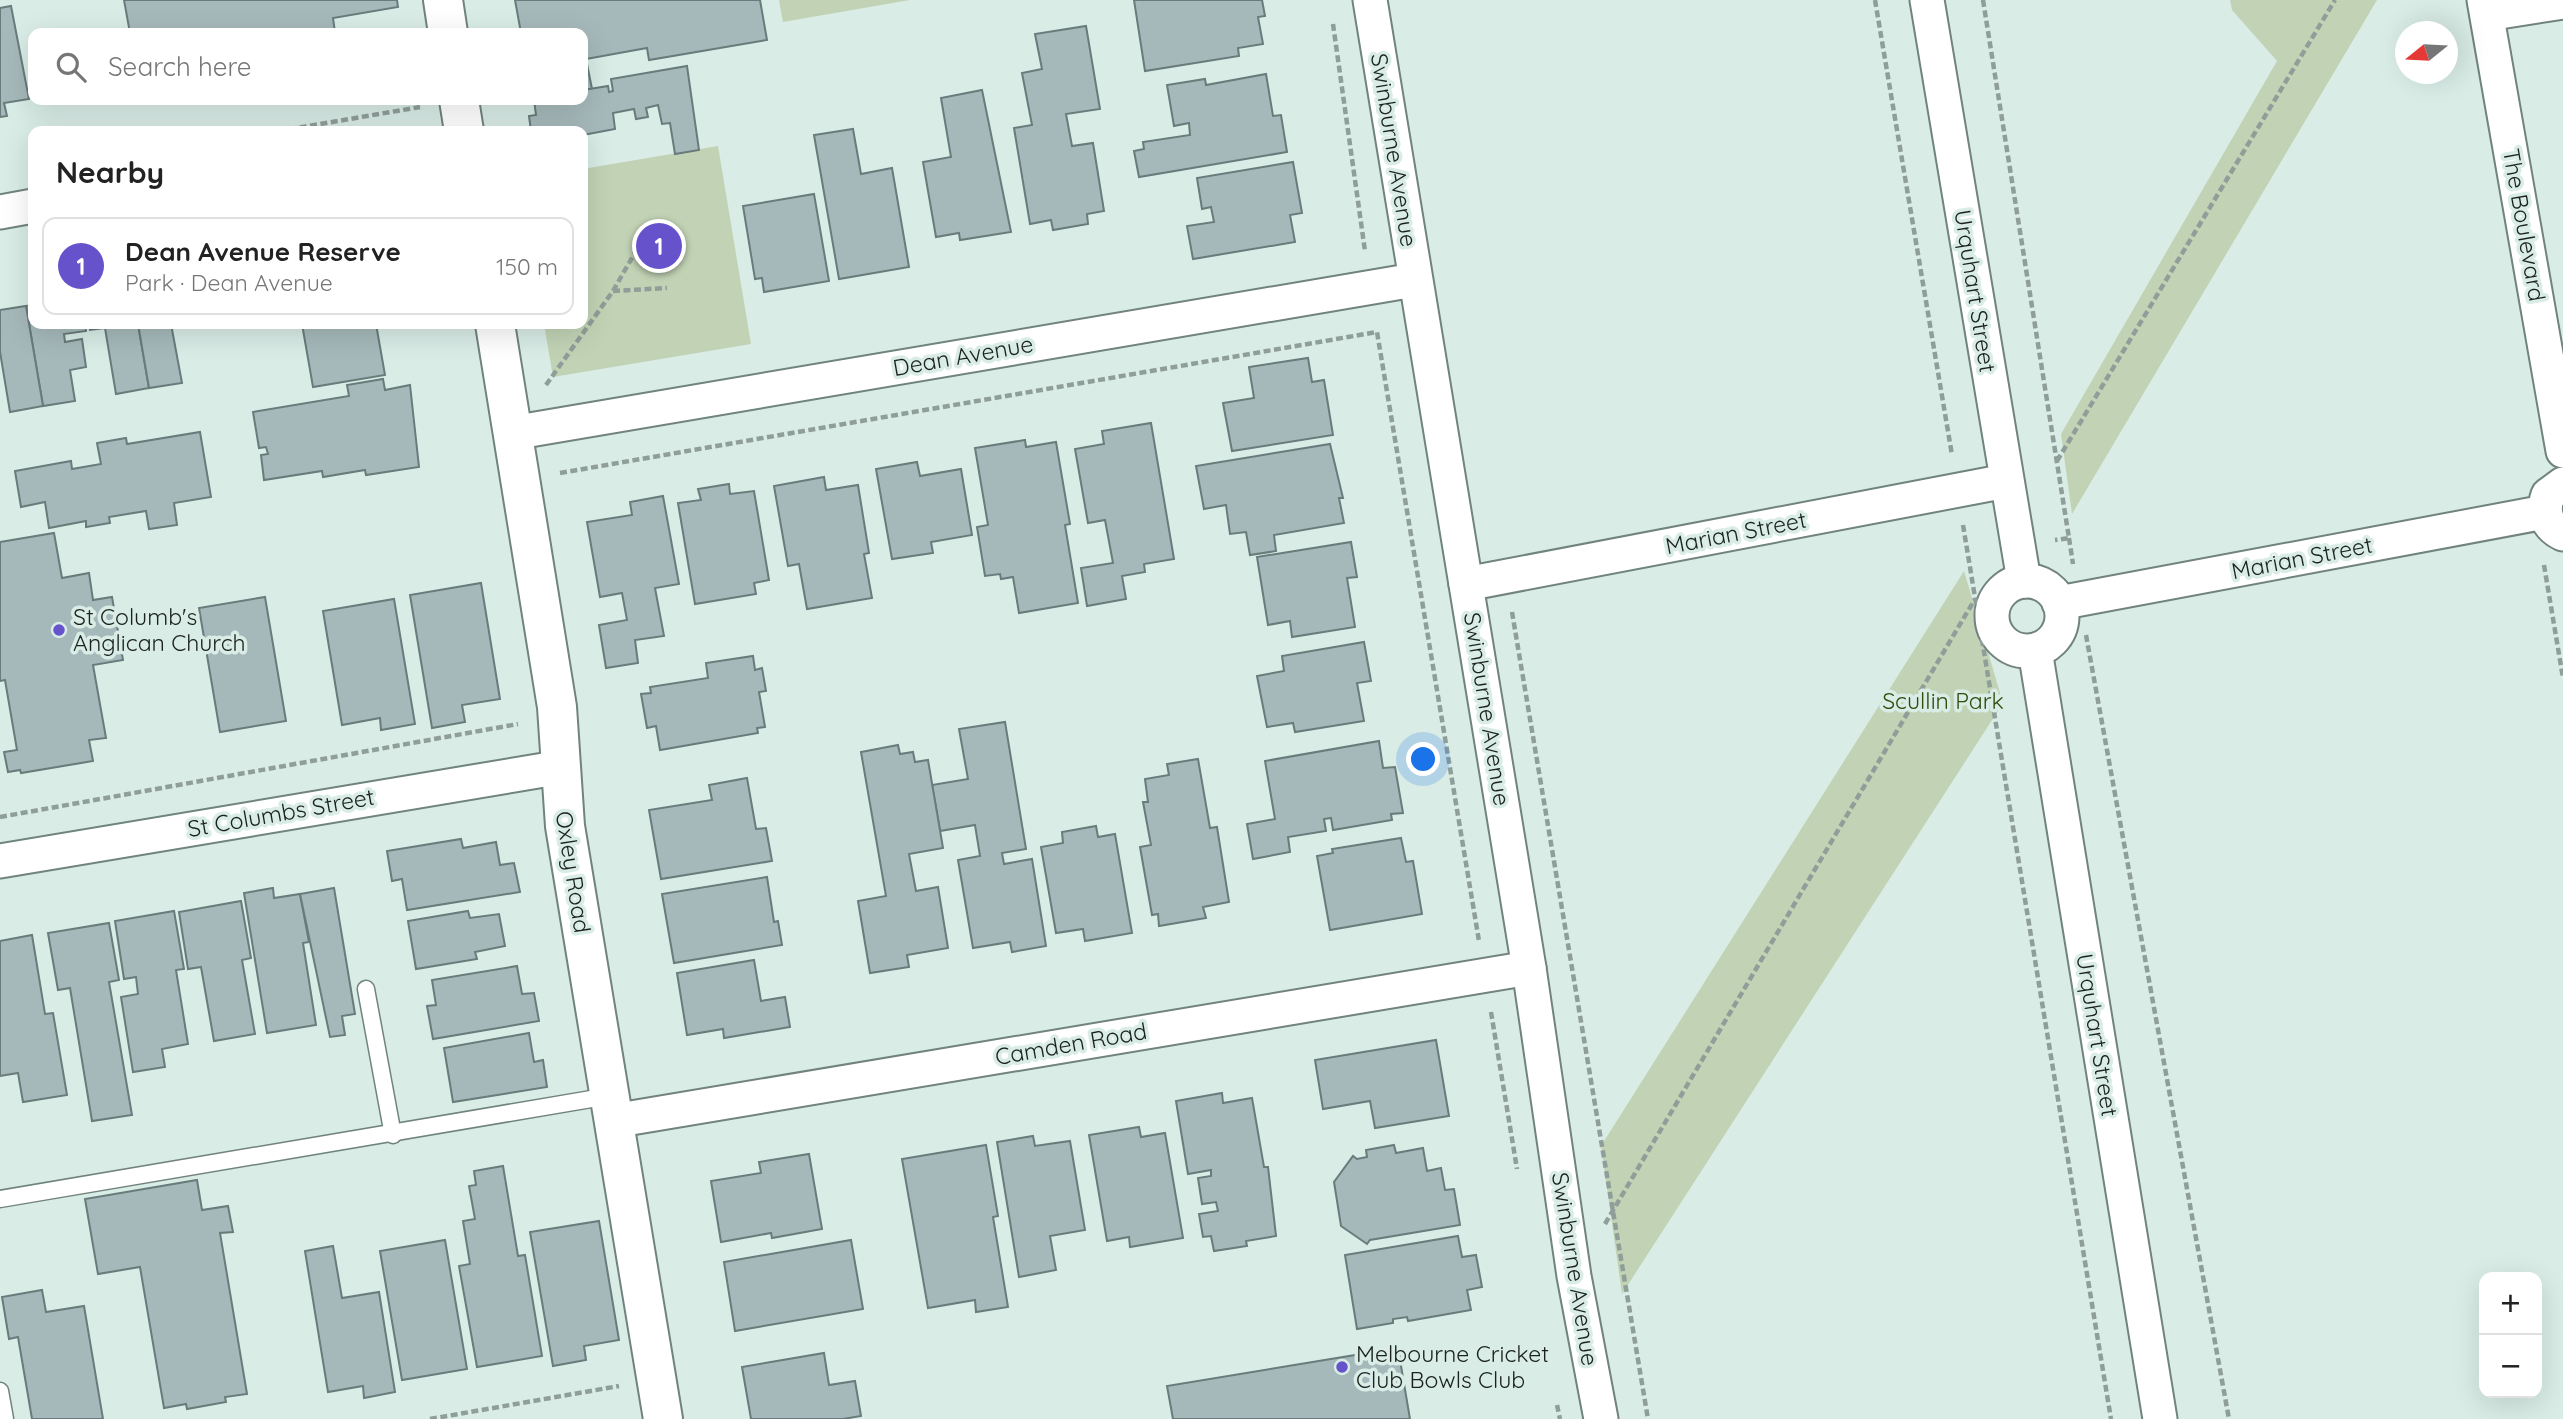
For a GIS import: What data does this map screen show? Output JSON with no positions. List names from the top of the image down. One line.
{"streets":{"street":["Swinburne Avenue","The Boulevard","Urquhart Street","Dean Avenue","Marian Street","St Columbs Street","Oxley Road","Camden Road"]},"crossings":[["Swinburne Avenue","Dean Avenue"],["Swinburne Avenue","Marian Street"],["Swinburne Avenue","Camden Road"],["Urquhart Street","Marian Street"],["Dean Avenue","Oxley Road"],["St Columbs Street","Oxley Road"],["Oxley Road","Camden Road"]],"parks":["Scullin Park"],"places":["St Columb's Anglican Church","Melbourne Cricket Club Bowls Club"],"north":"left","page":{"search":"Search here","heading":"Nearby","list":[{"mark":"1","name":"Dean Avenue Reserve","note":"Park · Dean Avenue","value":"150 m"}],"pins":"1","map_buttons":["+","−"]}}
